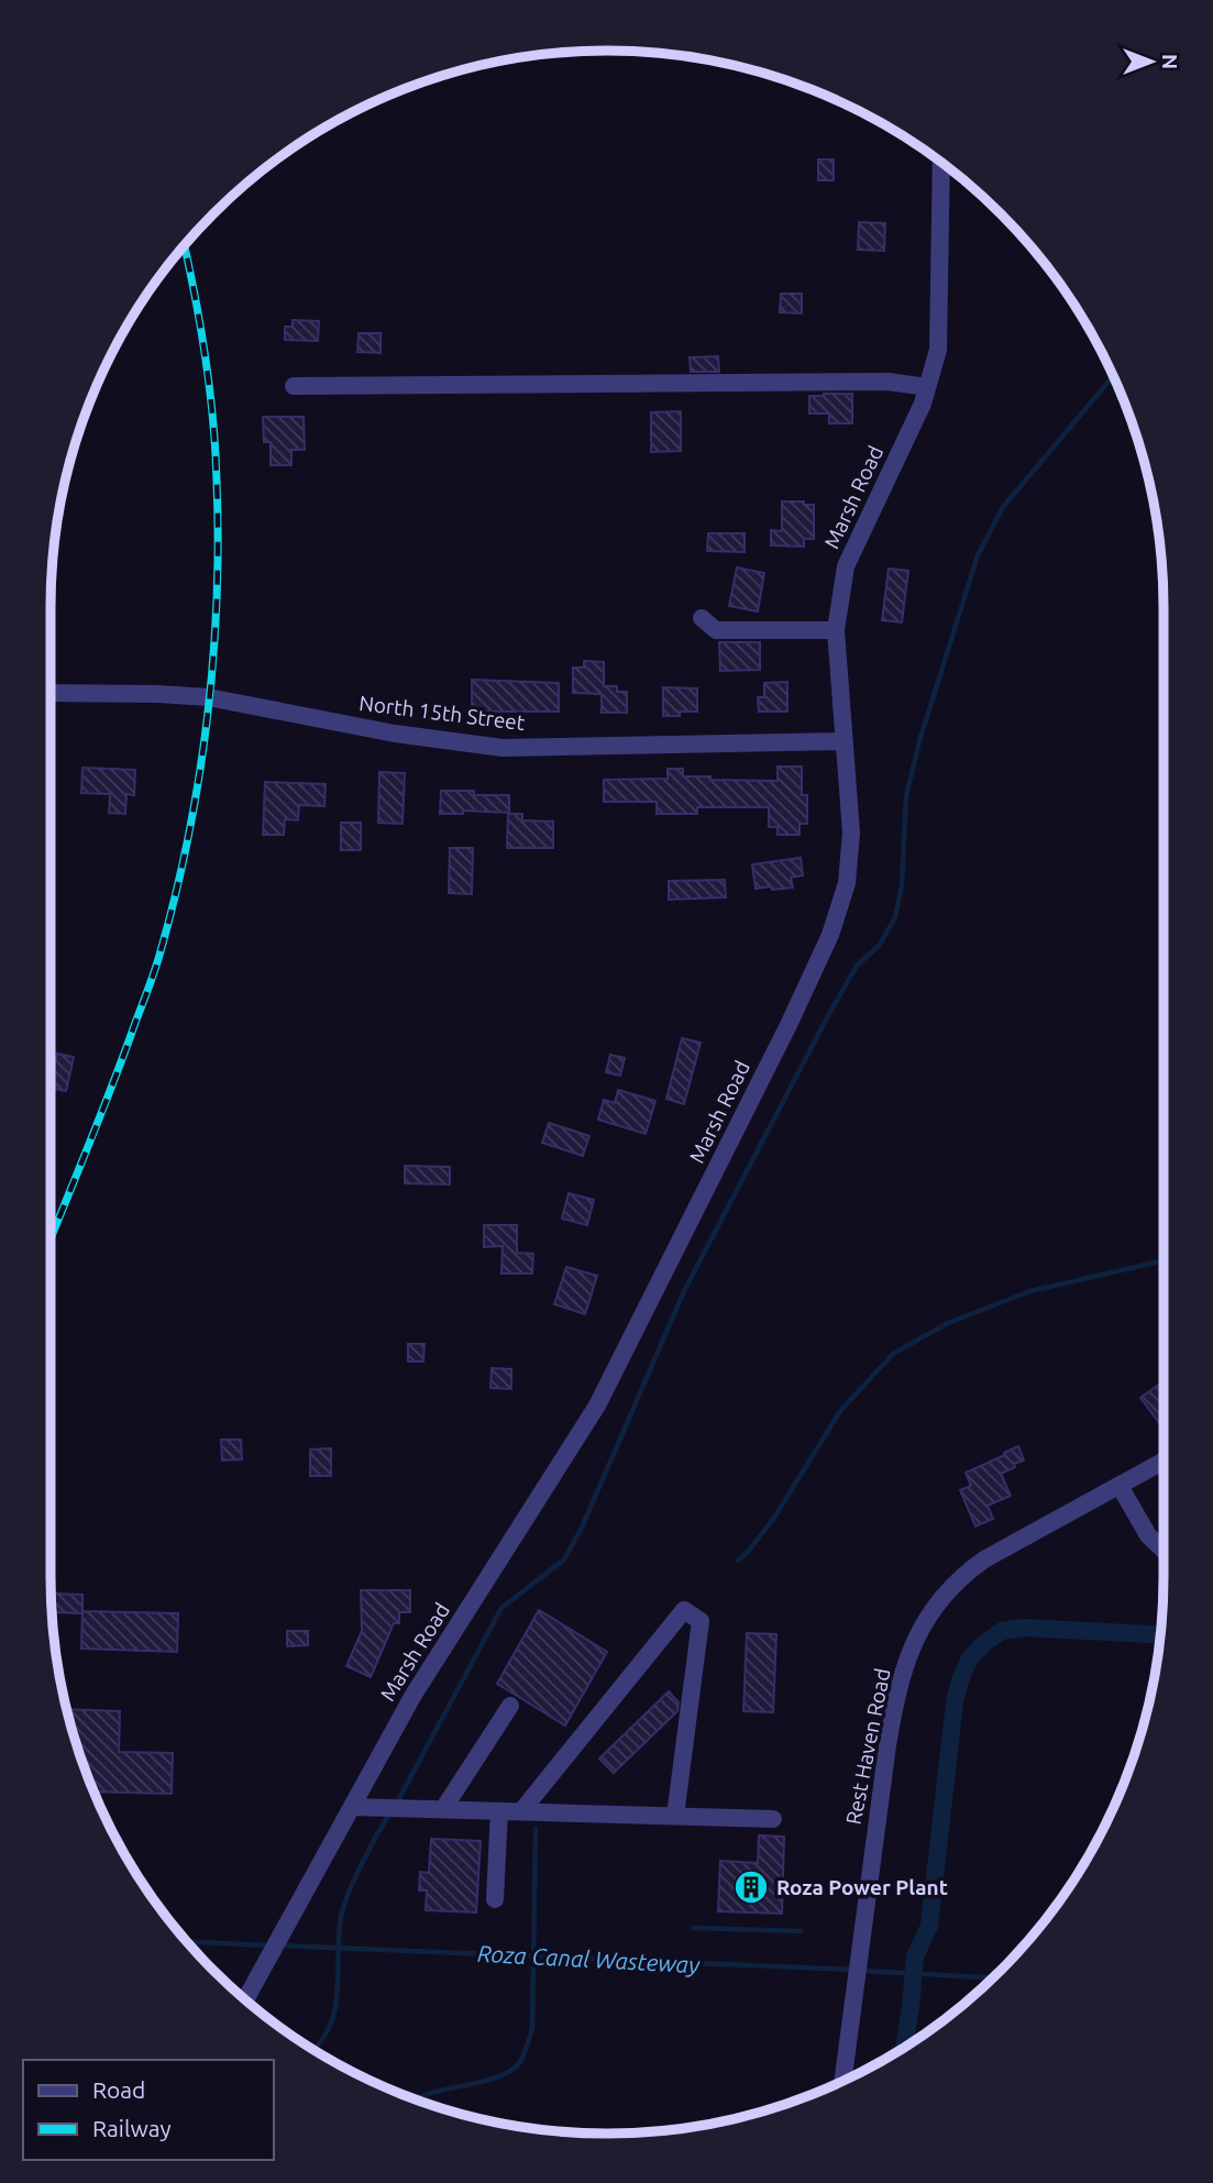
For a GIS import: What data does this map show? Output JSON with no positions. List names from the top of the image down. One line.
{"streets":{"street":["Marsh Road","North 15th Street","Rest Haven Road"]},"crossings":[["Marsh Road","North 15th Street"]],"water":["Roza Canal Wasteway"],"places":{"building":["Roza Power Plant"]},"legend":["Road","Railway"],"north":"right"}
